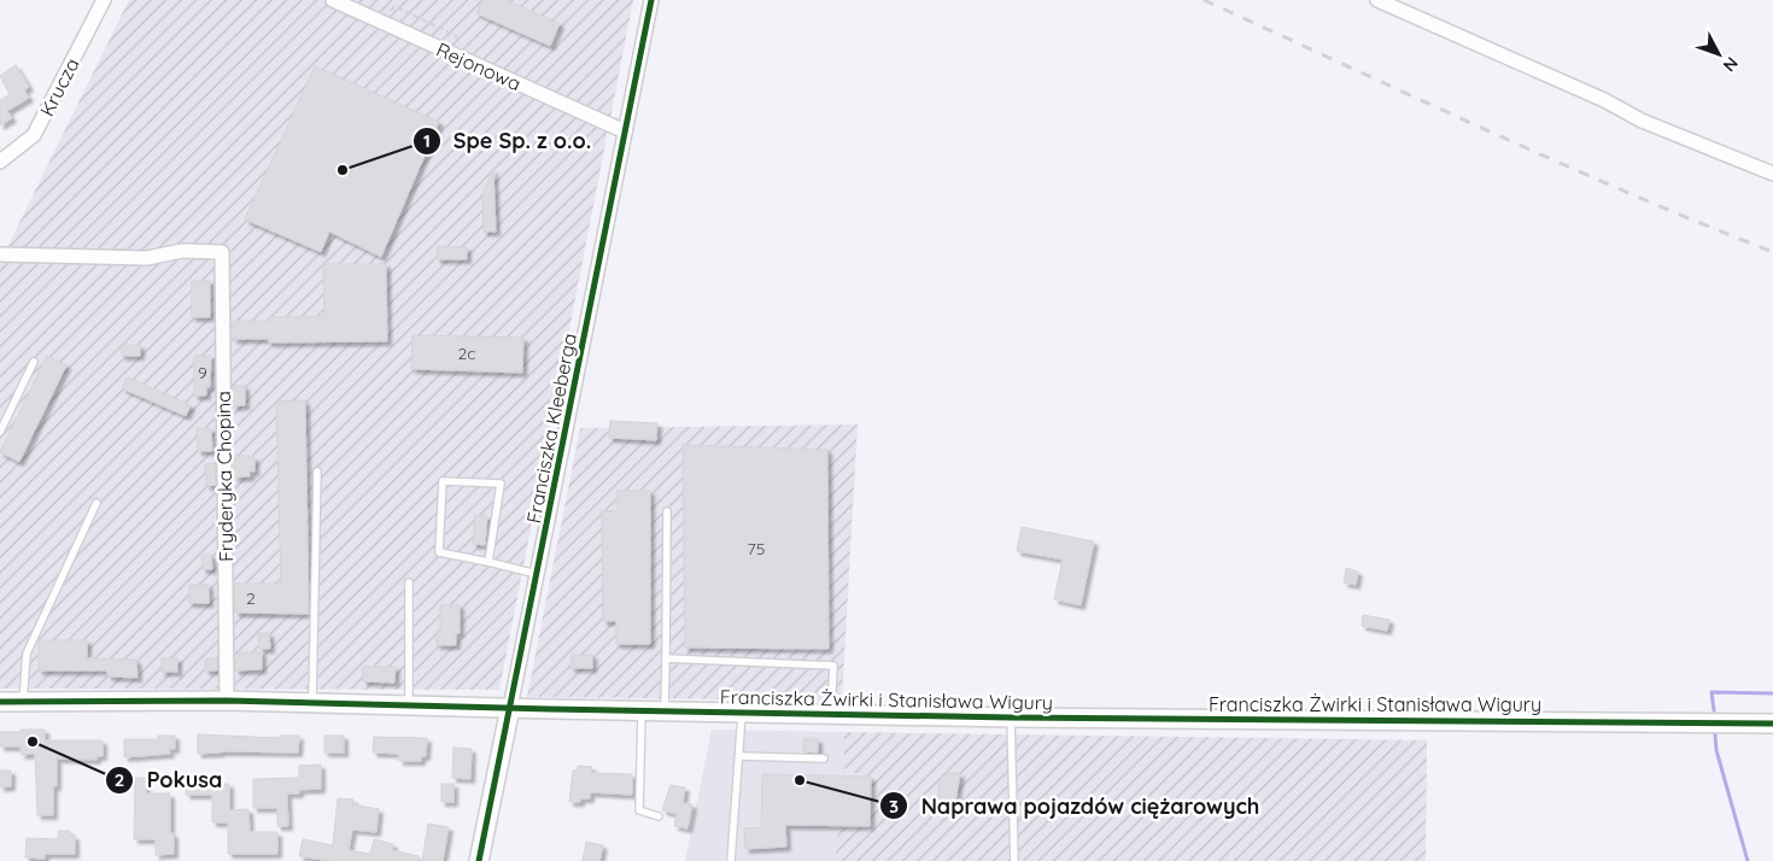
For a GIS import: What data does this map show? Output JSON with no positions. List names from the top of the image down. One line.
{"streets":{"street":["Rejonowa","Krucza","Franciszka Kleeberga","Fryderyka Chopina","Franciszka Żwirki i Stanisława Wigury"]},"crossings":[["Rejonowa","Franciszka Kleeberga"],["Franciszka Kleeberga","Franciszka Żwirki i Stanisława Wigury"],["Fryderyka Chopina","Franciszka Żwirki i Stanisława Wigury"]],"places":["Spe Sp. z o.o.","Pokusa","Naprawa pojazdów ciężarowych"],"house_numbers":["2c","9","75","2"],"north":"bottom right"}
